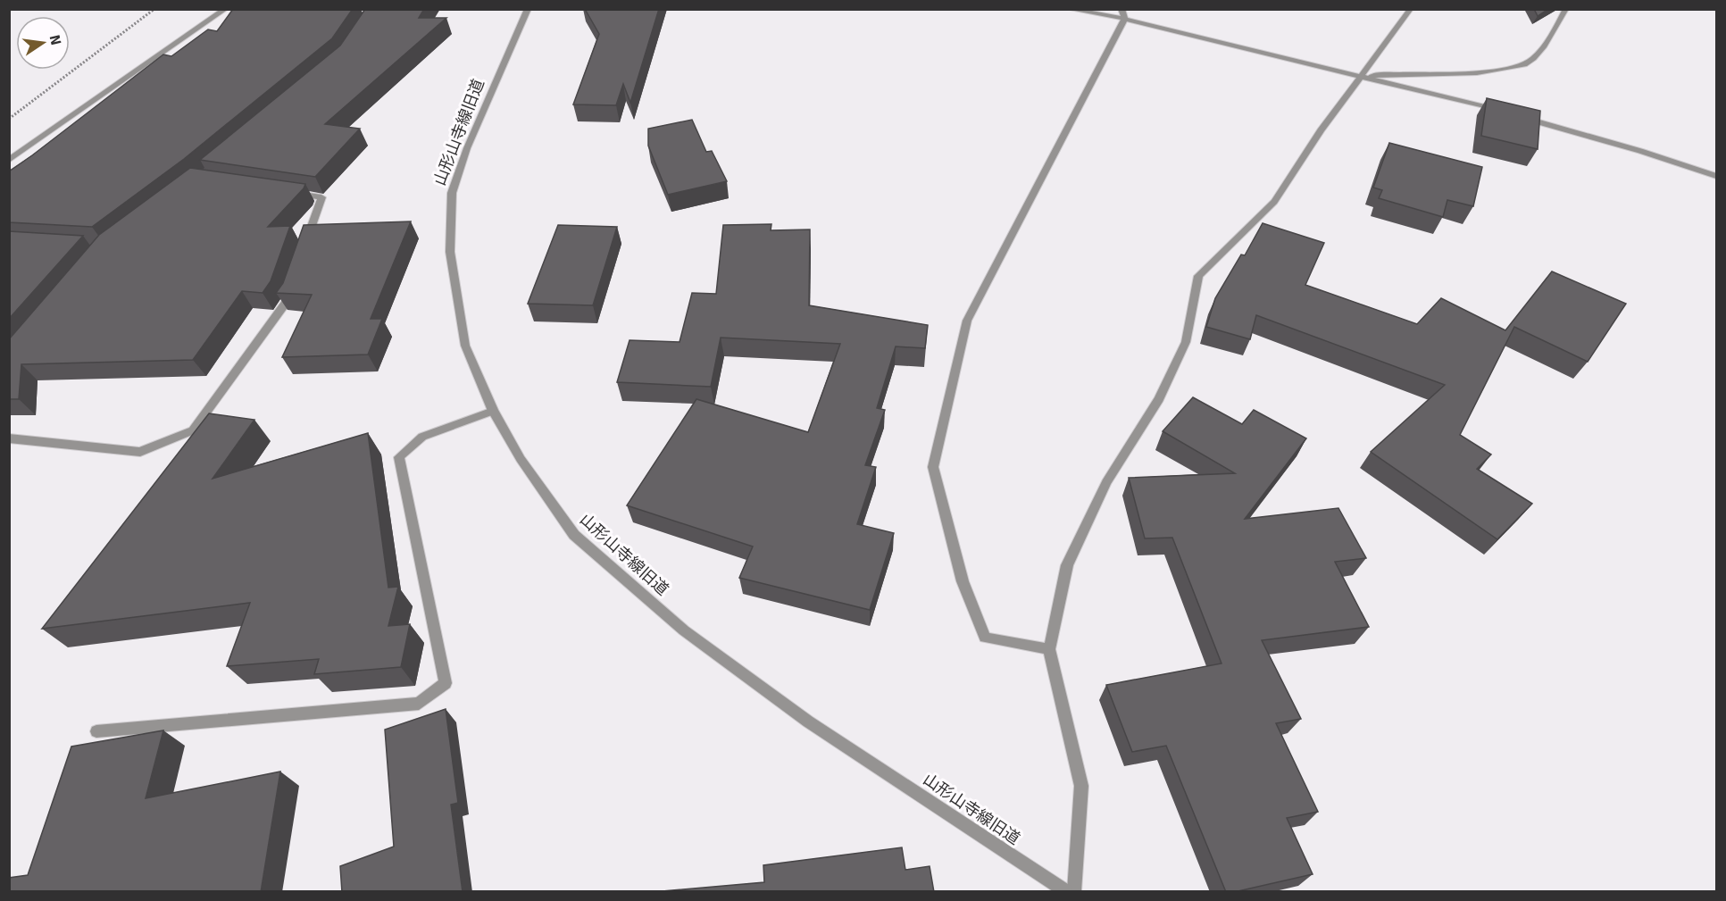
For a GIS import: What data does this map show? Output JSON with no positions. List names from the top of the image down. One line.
{"streets":{"street":["山形山寺線旧道"]},"north":"right"}
